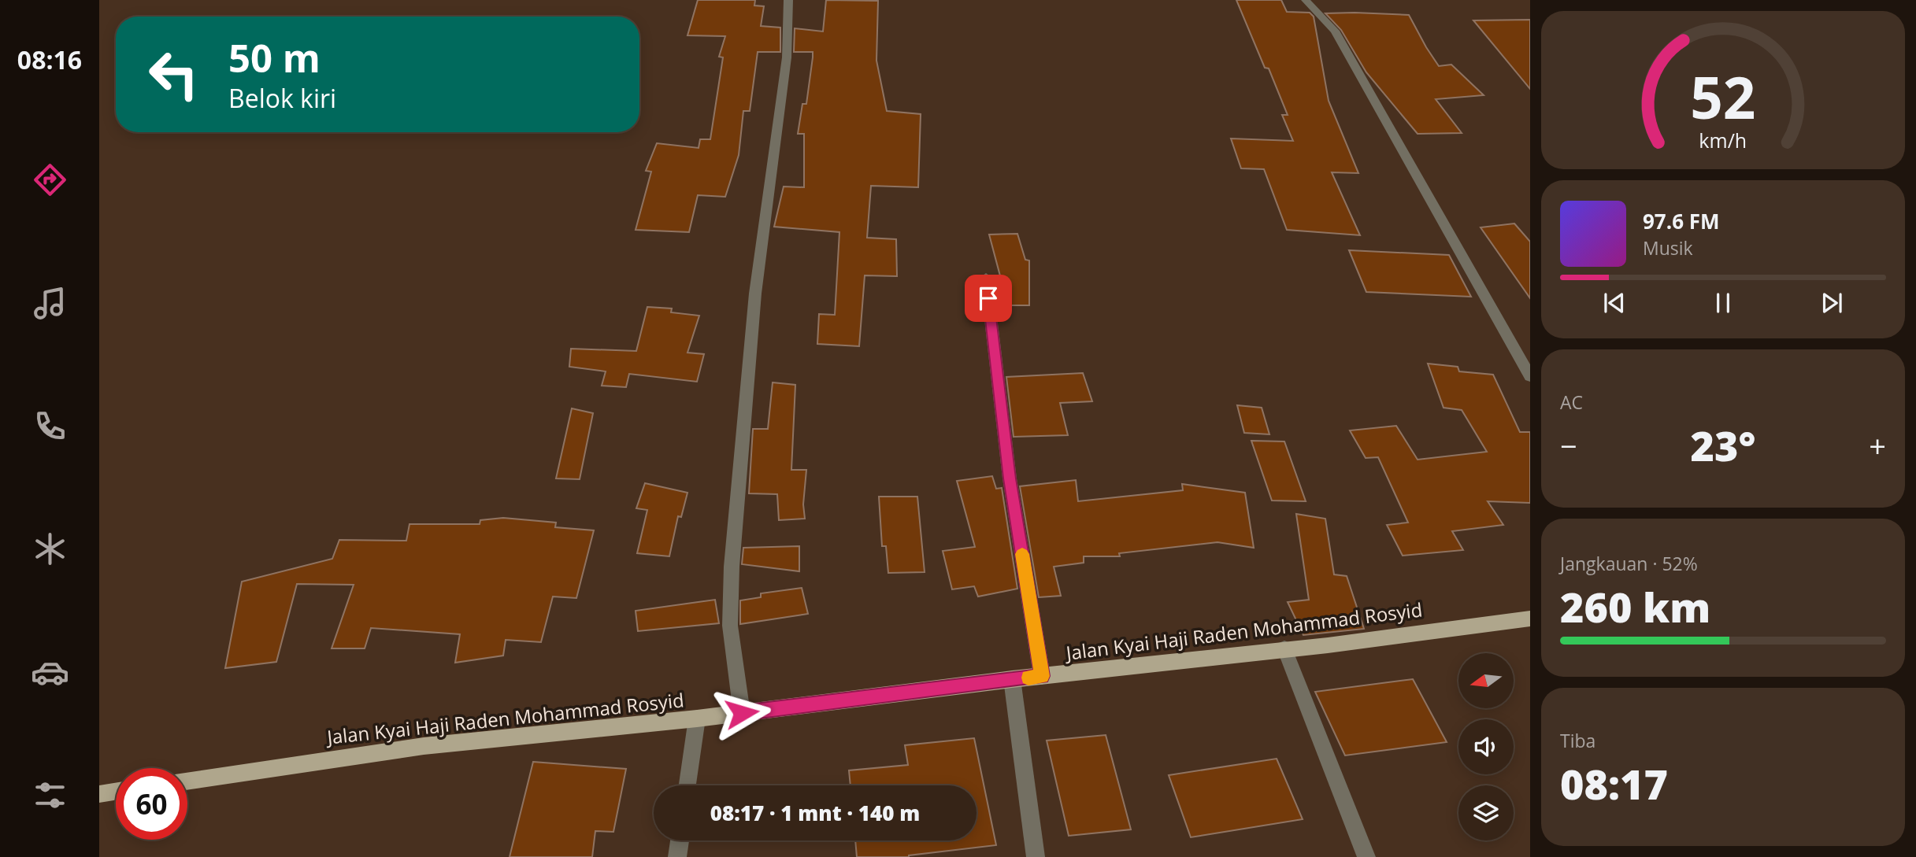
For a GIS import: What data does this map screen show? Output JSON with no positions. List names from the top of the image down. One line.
{"streets":{"main road":["Jalan Kyai Haji Raden Mohammad Rosyid"]},"north":"left","page":{"tabs":"08:16","turn":["50 m","Belok kiri"],"song":["97.6 FM","Musik"],"tile":["AC",["Jangkauan · 52%","260 km"],["Tiba","08:17"]],"heat":["−","23°","+"],"limit":"60","trip":"08:17 · 1 mnt · 140 m","gauge":["52","km/h"]}}
